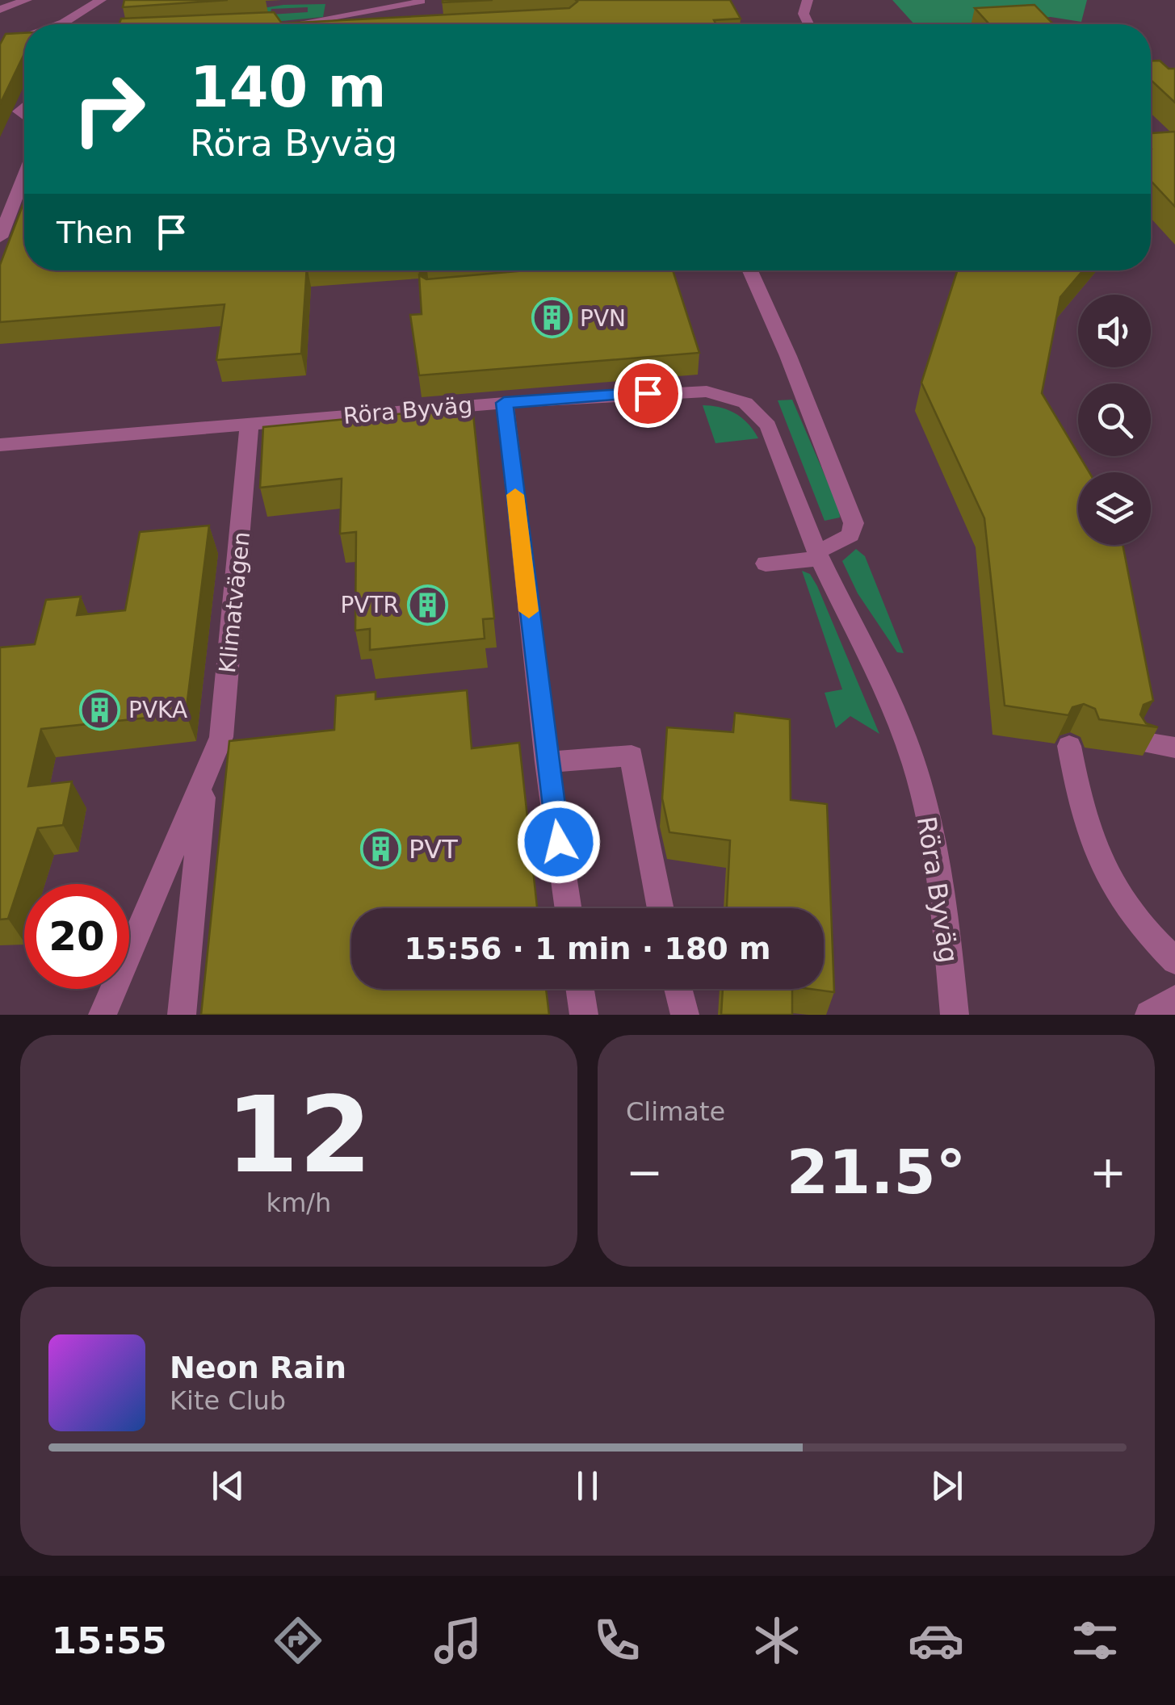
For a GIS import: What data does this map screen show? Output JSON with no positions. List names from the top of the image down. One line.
{"streets":{"street":["Röra Byväg","Klimatvägen"]},"crossings":[["Röra Byväg","Klimatvägen"]],"places":{"building":["PVN","PVTR","PVKA","PVT"]},"page":{"turn":["140 m","Röra Byväg"],"then":"Then","limit":"20","trip":"15:56 · 1 min · 180 m","tile":[["12","km/h"],"Climate"],"heat":["−","21.5°","+"],"song":["Neon Rain","Kite Club"],"tabs":"15:55"}}
